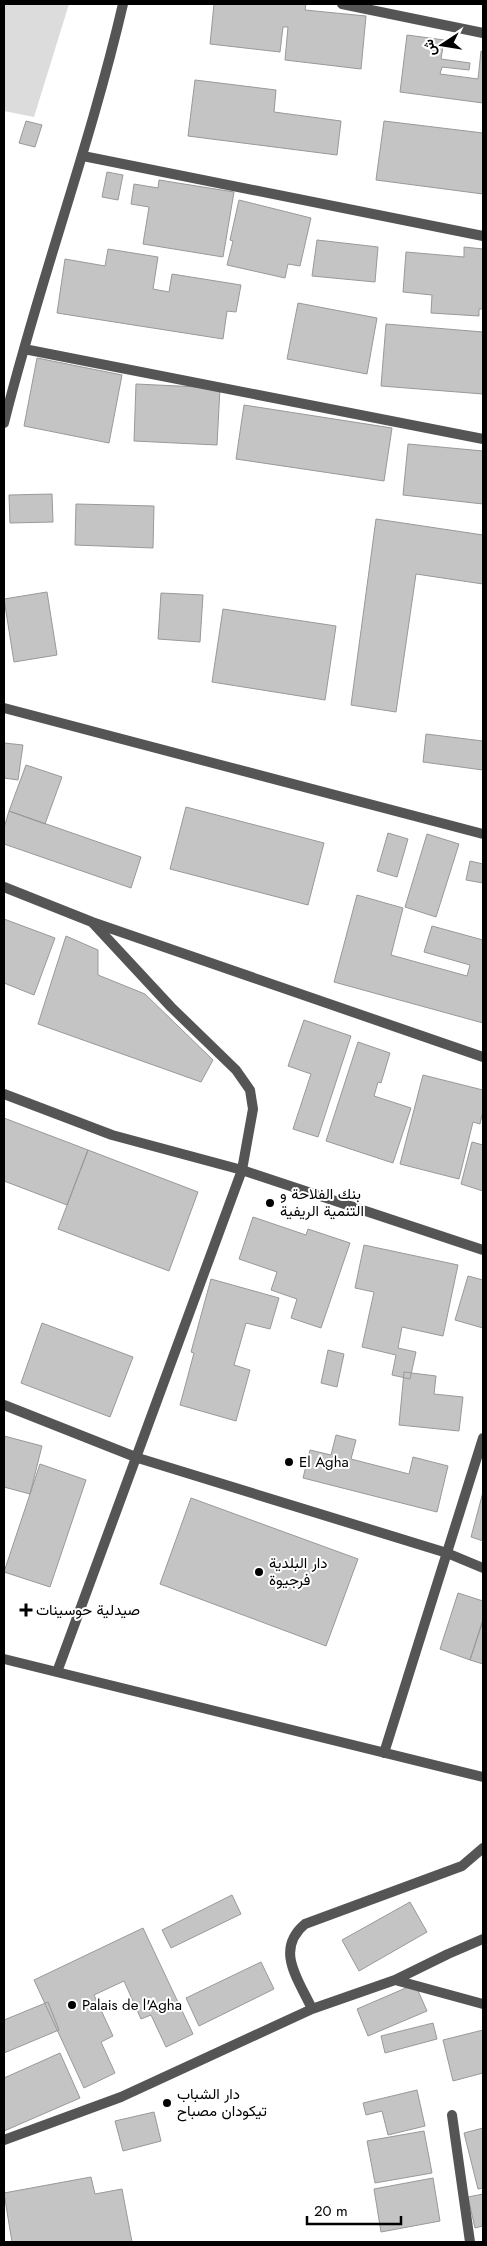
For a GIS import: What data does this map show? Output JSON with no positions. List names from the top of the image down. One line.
{"places":{"other":["بنك الفلاحة و التنمية الريفية","El Agha","دار البلدية فرجيوة","Palais de l'Agha","دار الشباب تيكودان مصباح"],"health":["صيدلية حوسينات"]},"scale_bar":"20 m","north":"left"}
